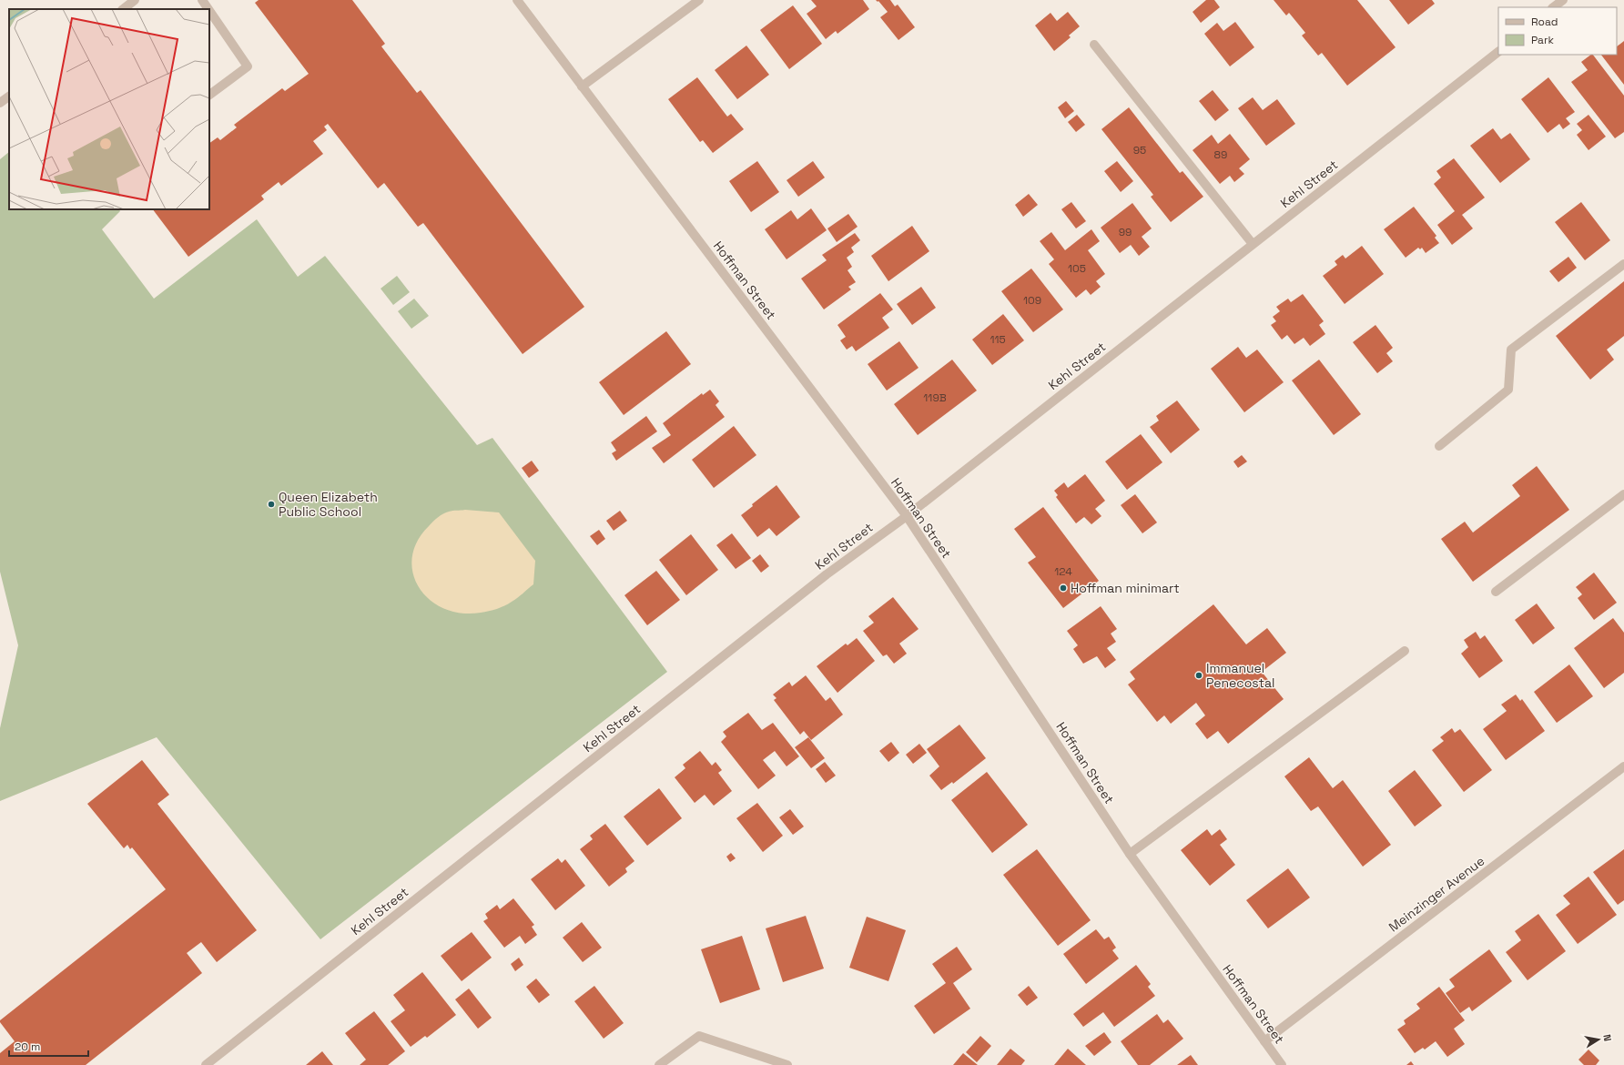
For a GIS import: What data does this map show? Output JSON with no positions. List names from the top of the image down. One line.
{"streets":{"street":["Kehl Street","Hoffman Street","Meinzinger Avenue"]},"crossings":[["Kehl Street","Hoffman Street"],["Hoffman Street","Meinzinger Avenue"]],"places":["Queen Elizabeth Public School","Hoffman minimart","Immanuel Penecostal"],"house_numbers":["95","89","99","105","109","115","119B","124"],"legend":["Road","Park"],"scale_bar":"20 m","north":"right"}
